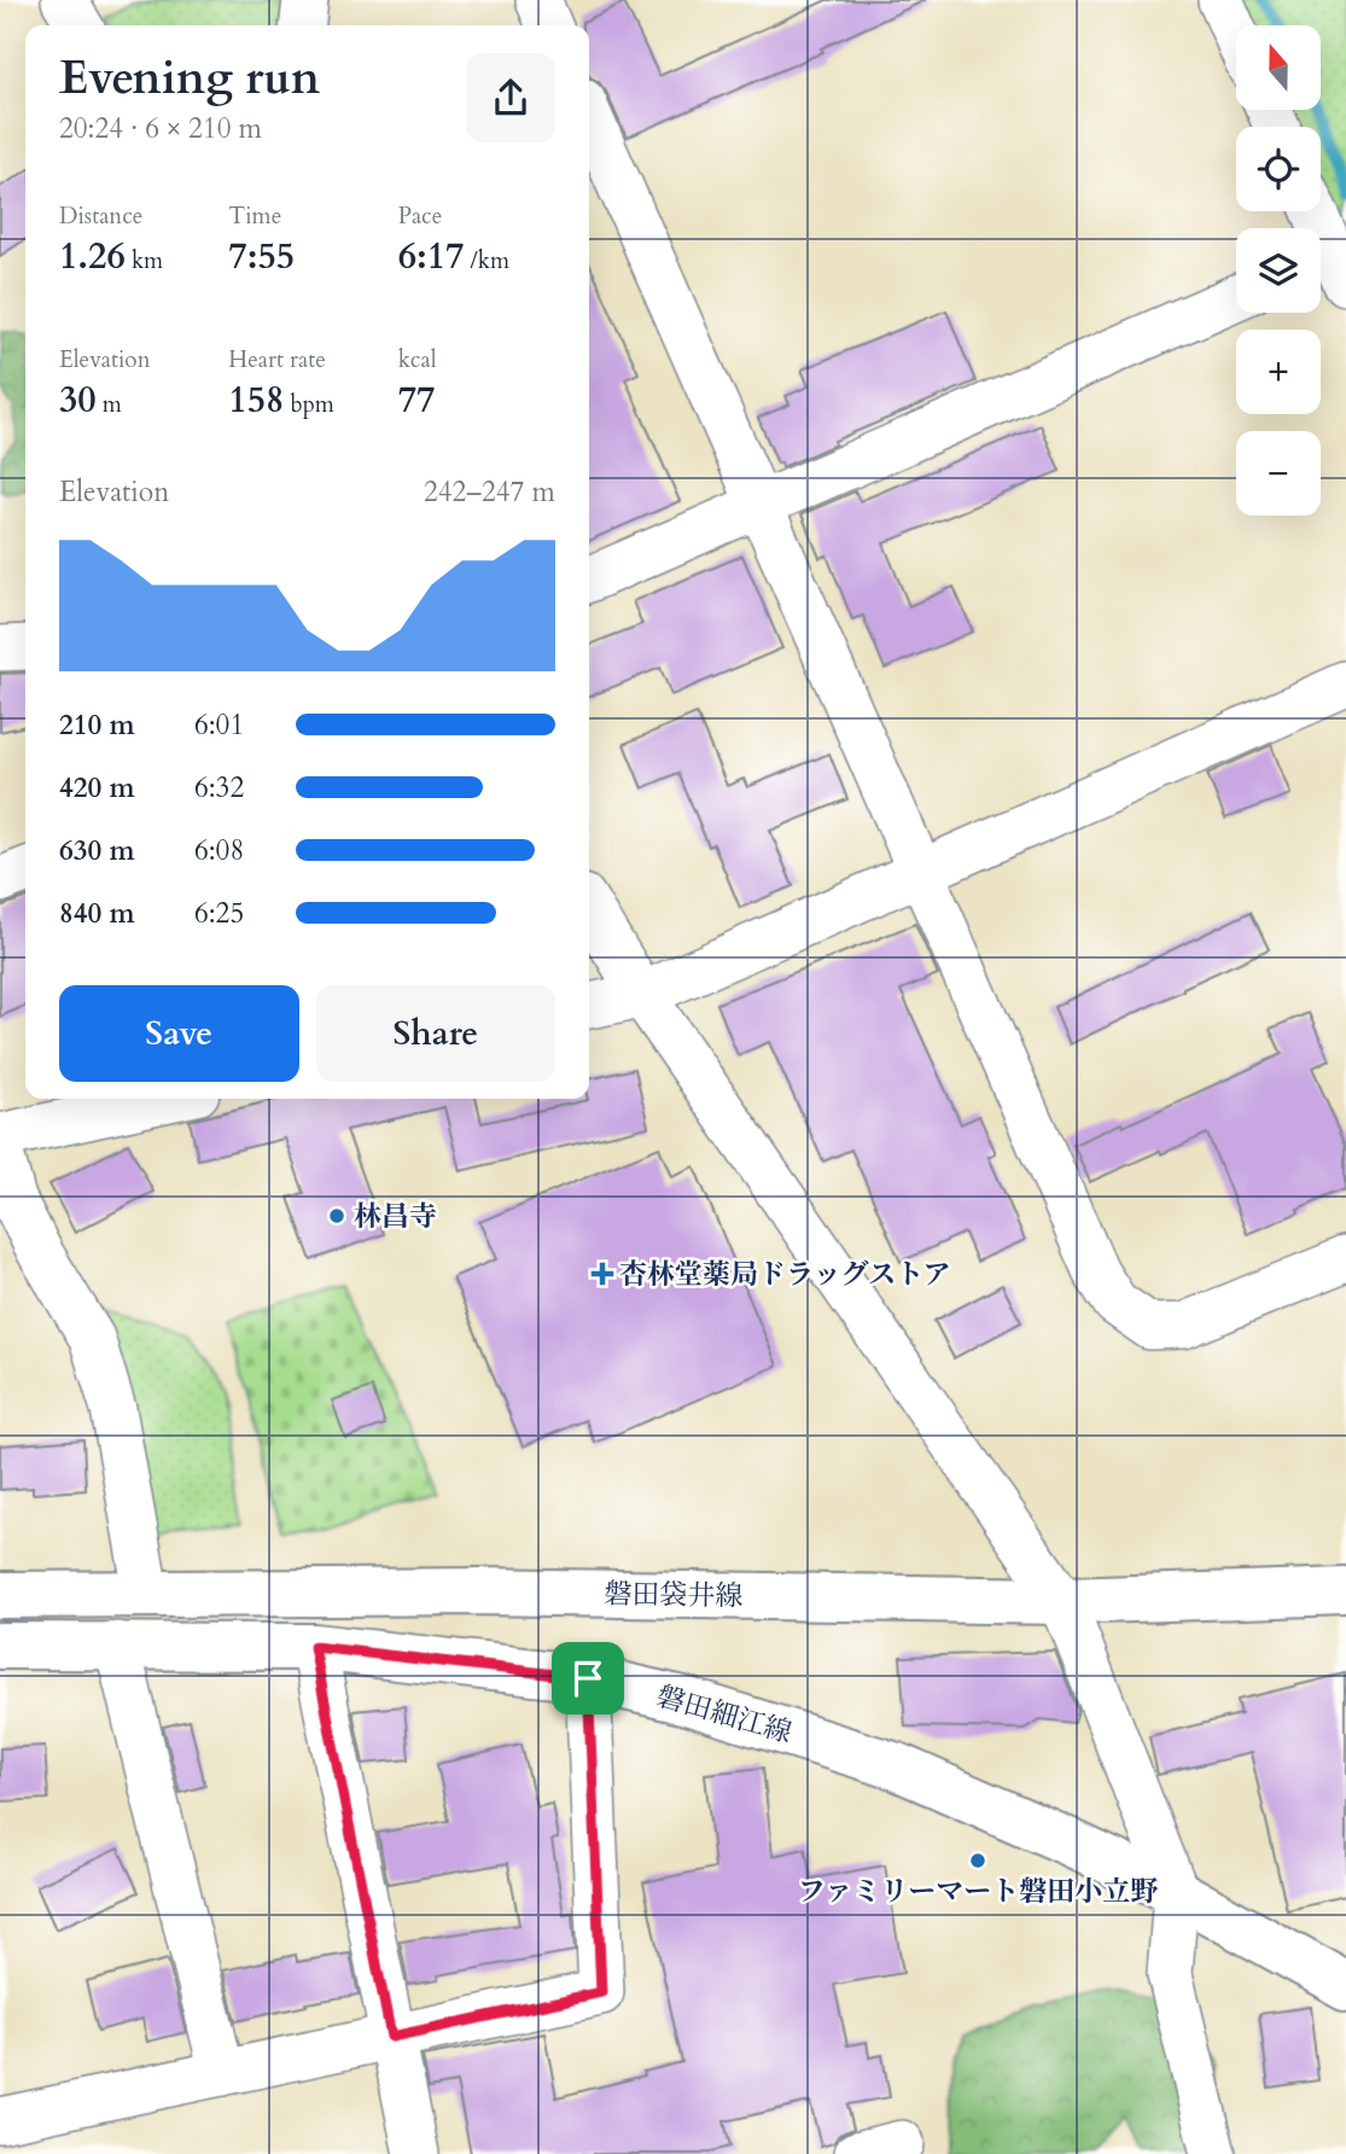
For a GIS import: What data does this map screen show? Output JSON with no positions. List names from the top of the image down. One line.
{"streets":{"main road":["磐田袋井線","磐田細江線"]},"places":{"other":["林昌寺","ファミリーマート磐田小立野"],"health":["杏林堂薬局ドラッグストア"]},"north":"top","page":{"map_buttons":["+","−"],"heading":["Evening run","20:24 · 6 × 210 m"],"stats":[["Distance","1.26 km"],["Time","7:55"],["Pace","6:17 /km"],["Elevation","30 m"],["Heart rate","158 bpm"],["kcal","77"]],"chart":["Elevation","242–247 m"],"list":[{"name":"210 m","note":"6:01"},{"name":"420 m","note":"6:32"},{"name":"630 m","note":"6:08"},{"name":"840 m","note":"6:25"}],"buttons":["Save","Share"]}}
